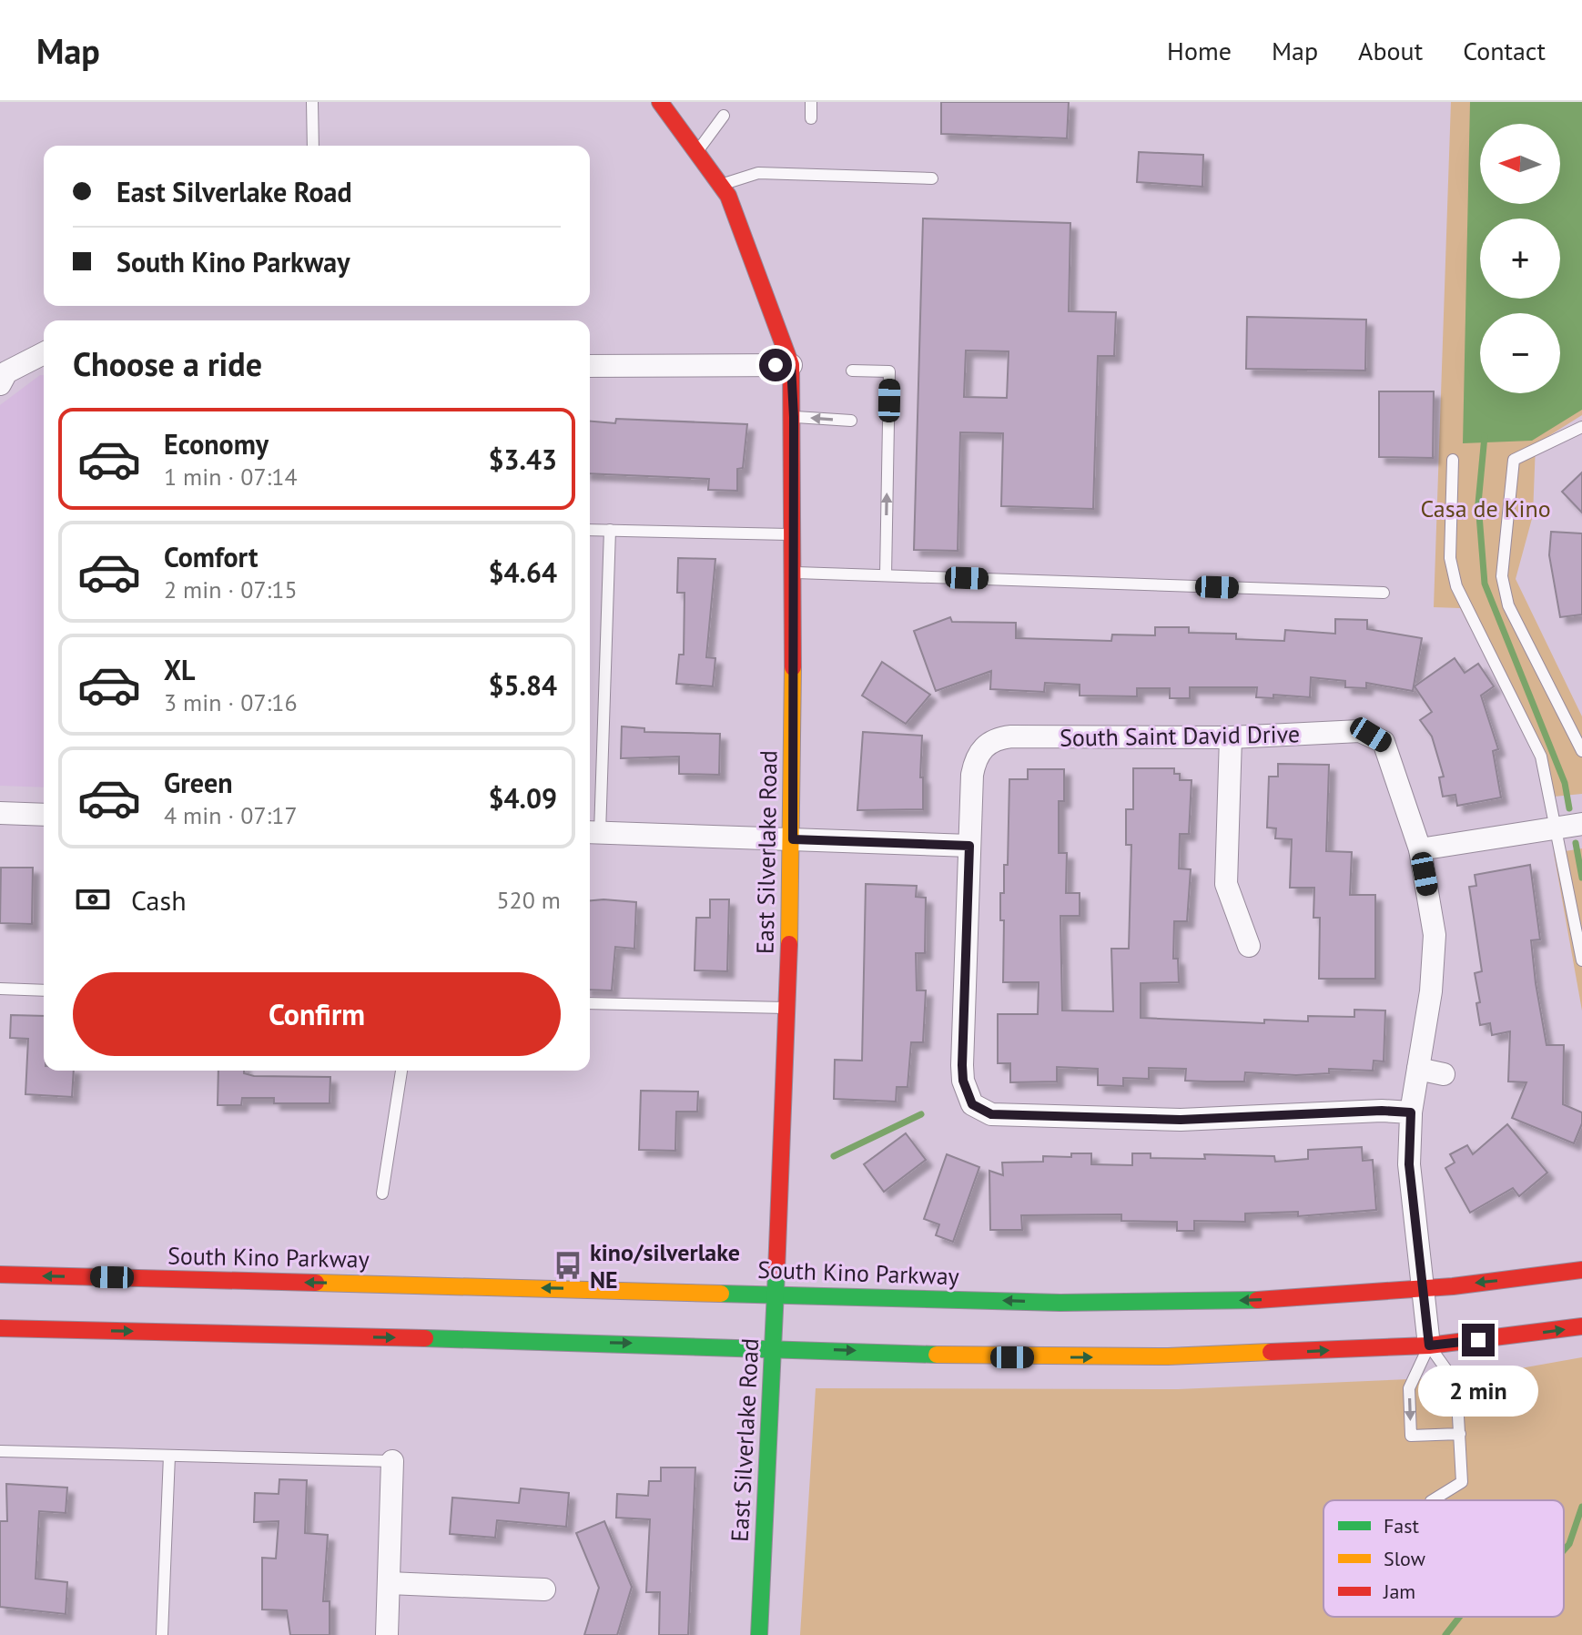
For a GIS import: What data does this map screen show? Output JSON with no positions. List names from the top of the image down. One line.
{"streets":{"main road":["East Silverlake Road","South Kino Parkway"],"street":["South Saint David Drive"]},"crossings":[["East Silverlake Road","South Kino Parkway"]],"parks":["Casa de Kino"],"places":{"bus stop":["kino/silverlake NE"]},"legend":["Fast","Slow","Jam"],"north":"left","page":{"header":"Map","nav":["Home","Map","About","Contact"],"map_buttons":["+","−"],"banner":["East Silverlake Road","South Kino Parkway"],"heading":"Choose a ride","list":[{"name":"Economy","note":"1 min · 07:14","value":"$3.43"},{"name":"Comfort","note":"2 min · 07:15","value":"$4.64"},{"name":"XL","note":"3 min · 07:16","value":"$5.84"},{"name":"Green","note":"4 min · 07:17","value":"$4.09"}],"pay":["Cash","520 m"],"buttons":"Confirm","bubble":"2 min"}}
